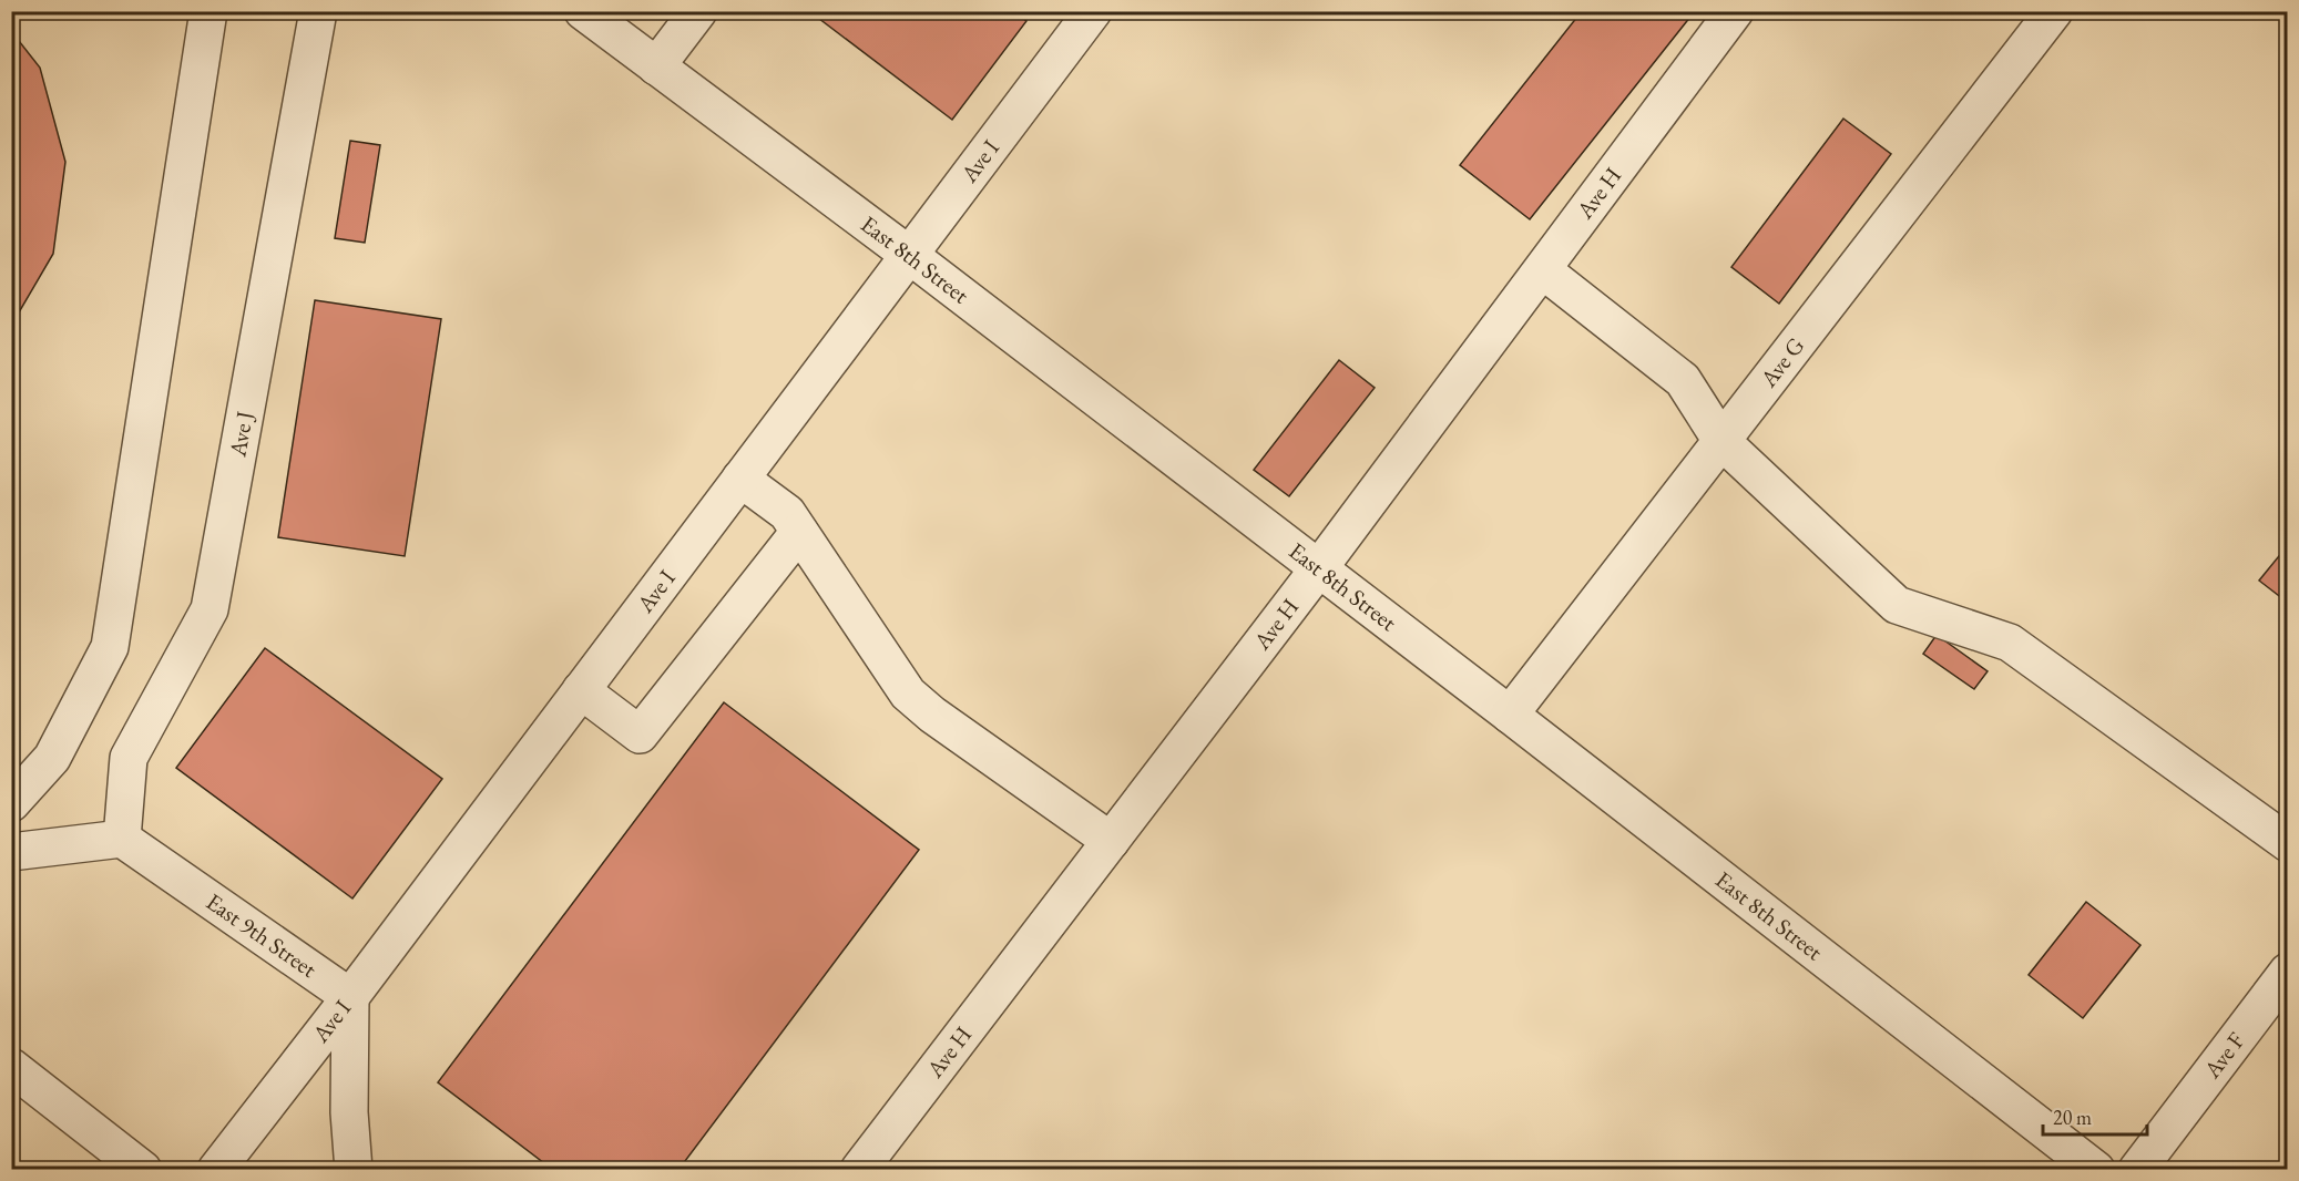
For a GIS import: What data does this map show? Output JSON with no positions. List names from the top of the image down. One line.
{"streets":{"street":["Ave I","Ave H","East 8th Street","Ave G","Ave J","East 9th Street","Ave F"]},"crossings":[["Ave I","East 8th Street"],["Ave I","East 9th Street"],["Ave H","East 8th Street"],["East 8th Street","Ave G"],["Ave J","East 9th Street"]],"scale_bar":"20 m"}
